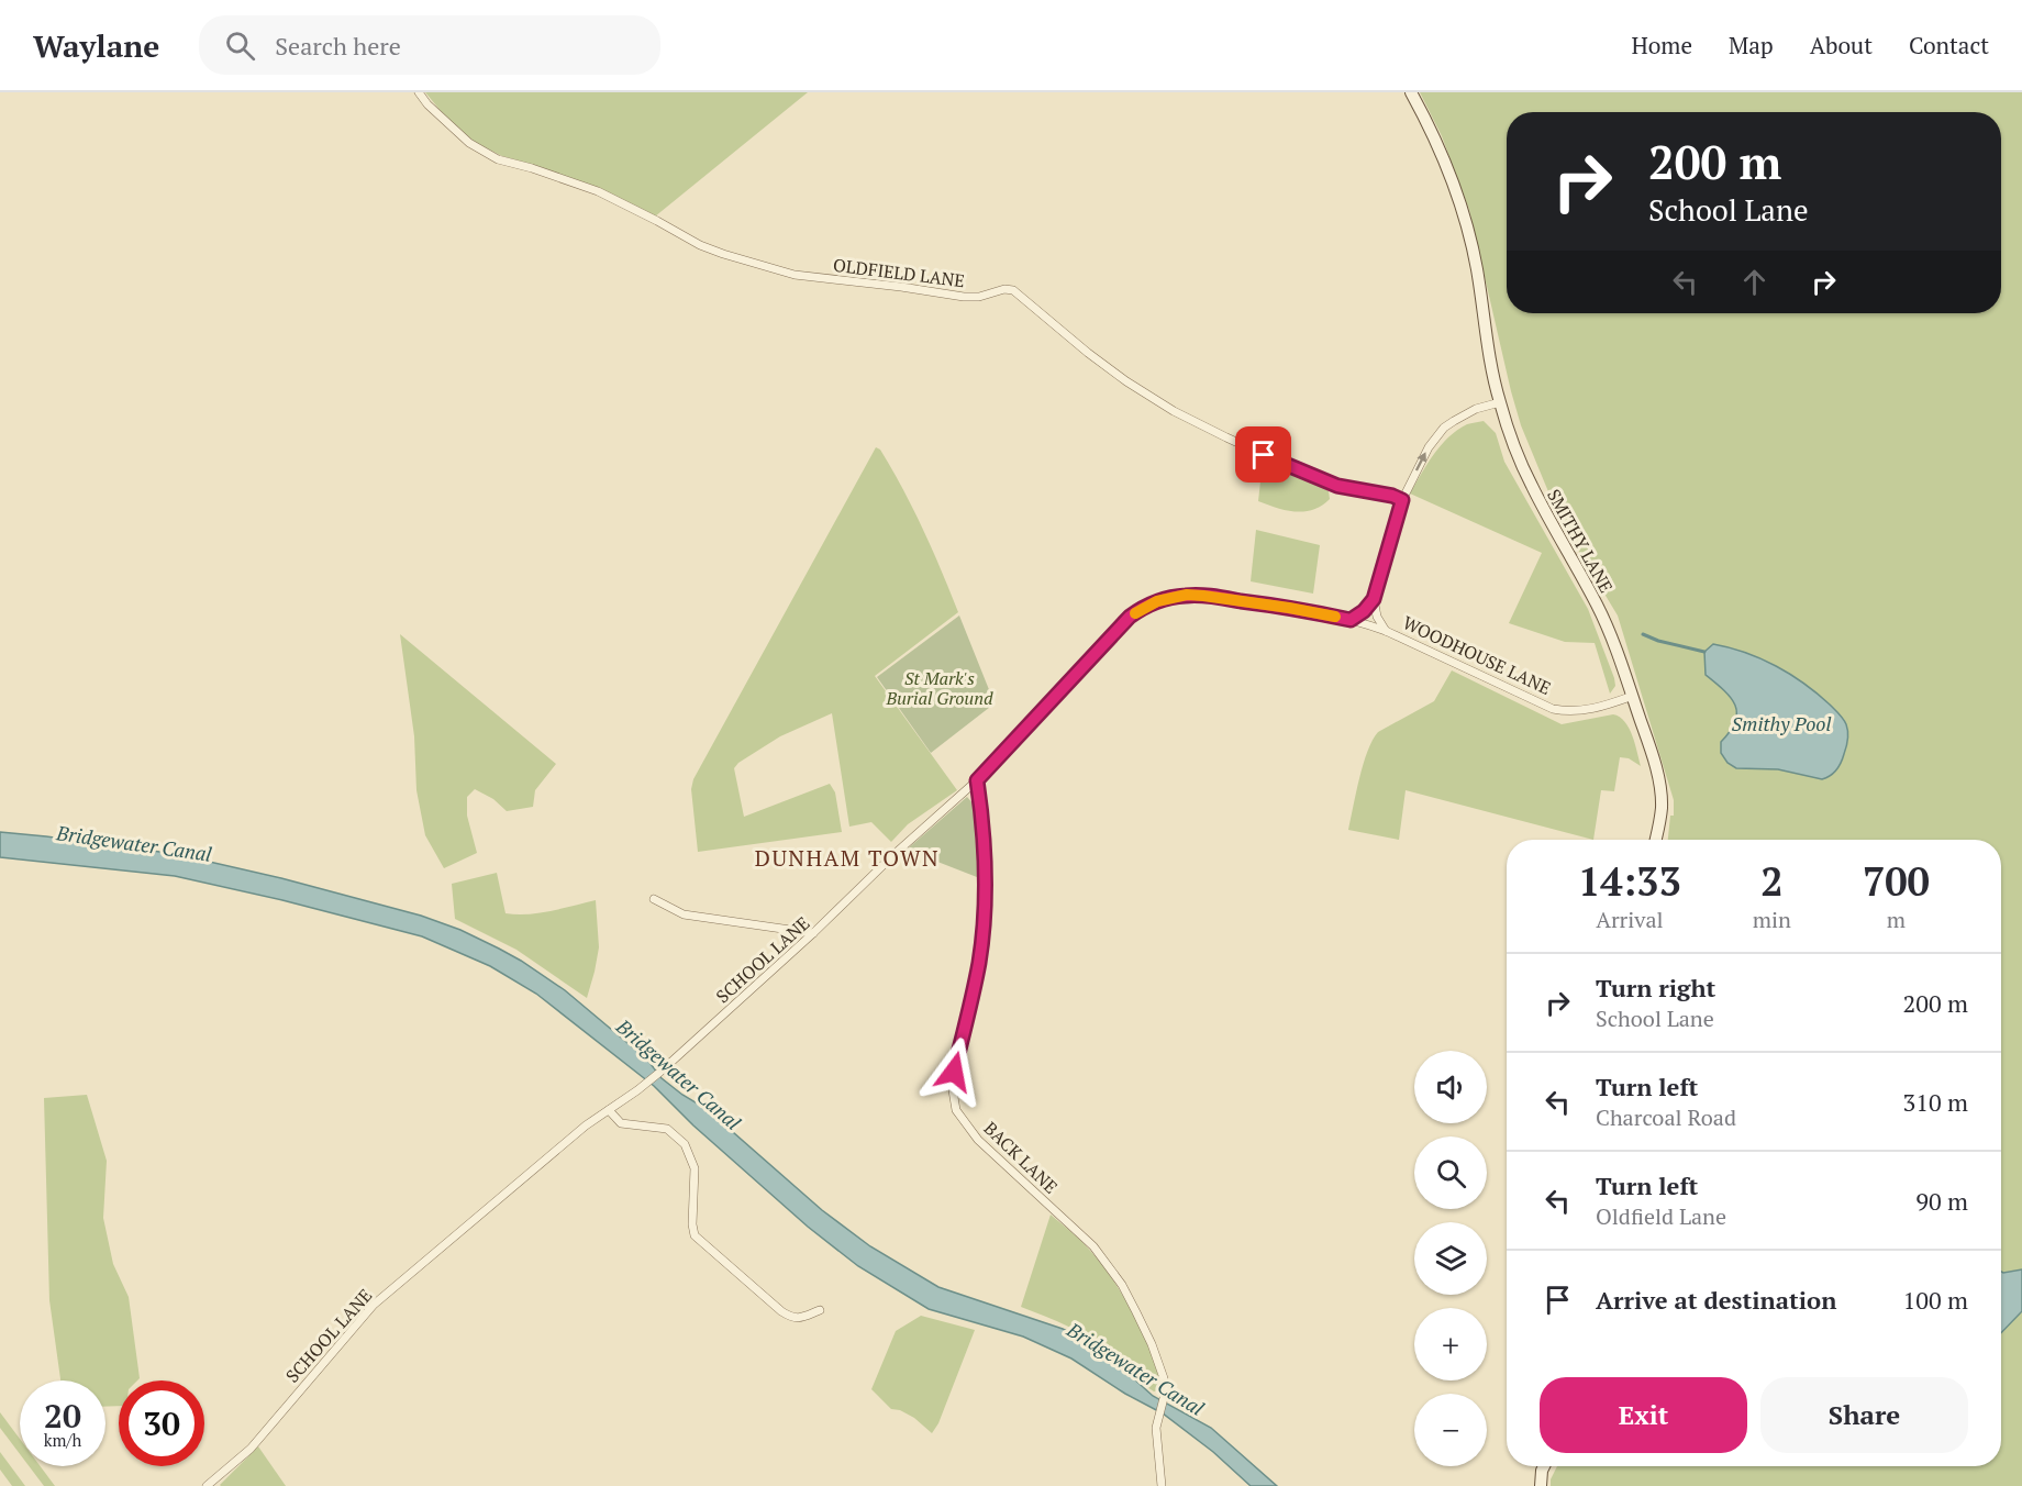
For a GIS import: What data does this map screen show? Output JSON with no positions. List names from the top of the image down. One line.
{"streets":{"main road":["SMITHY LANE"],"street":["OLDFIELD LANE","WOODHOUSE LANE","SCHOOL LANE","BACK LANE"]},"crossings":[["SMITHY LANE","WOODHOUSE LANE"],["WOODHOUSE LANE","SCHOOL LANE"],["SCHOOL LANE","BACK LANE"]],"districts":["DUNHAM TOWN"],"water":["Smithy Pool","Bridgewater Canal"],"parks":["St Mark's Burial Ground"],"page":{"header":"Waylane","search":"Search here","nav":["Home","Map","About","Contact"],"turn":["200 m","School Lane"],"eta":["14:33","Arrival","2","min","700","m"],"list":[{"name":"Turn right","note":"School Lane","value":"200 m"},{"name":"Turn left","note":"Charcoal Road","value":"310 m"},{"name":"Turn left","note":"Oldfield Lane","value":"90 m"},{"name":"Arrive at destination","value":"100 m"}],"map_buttons":["+","−"],"buttons":["Exit","Share"],"speed":"20 km/h","limit":"30"}}
